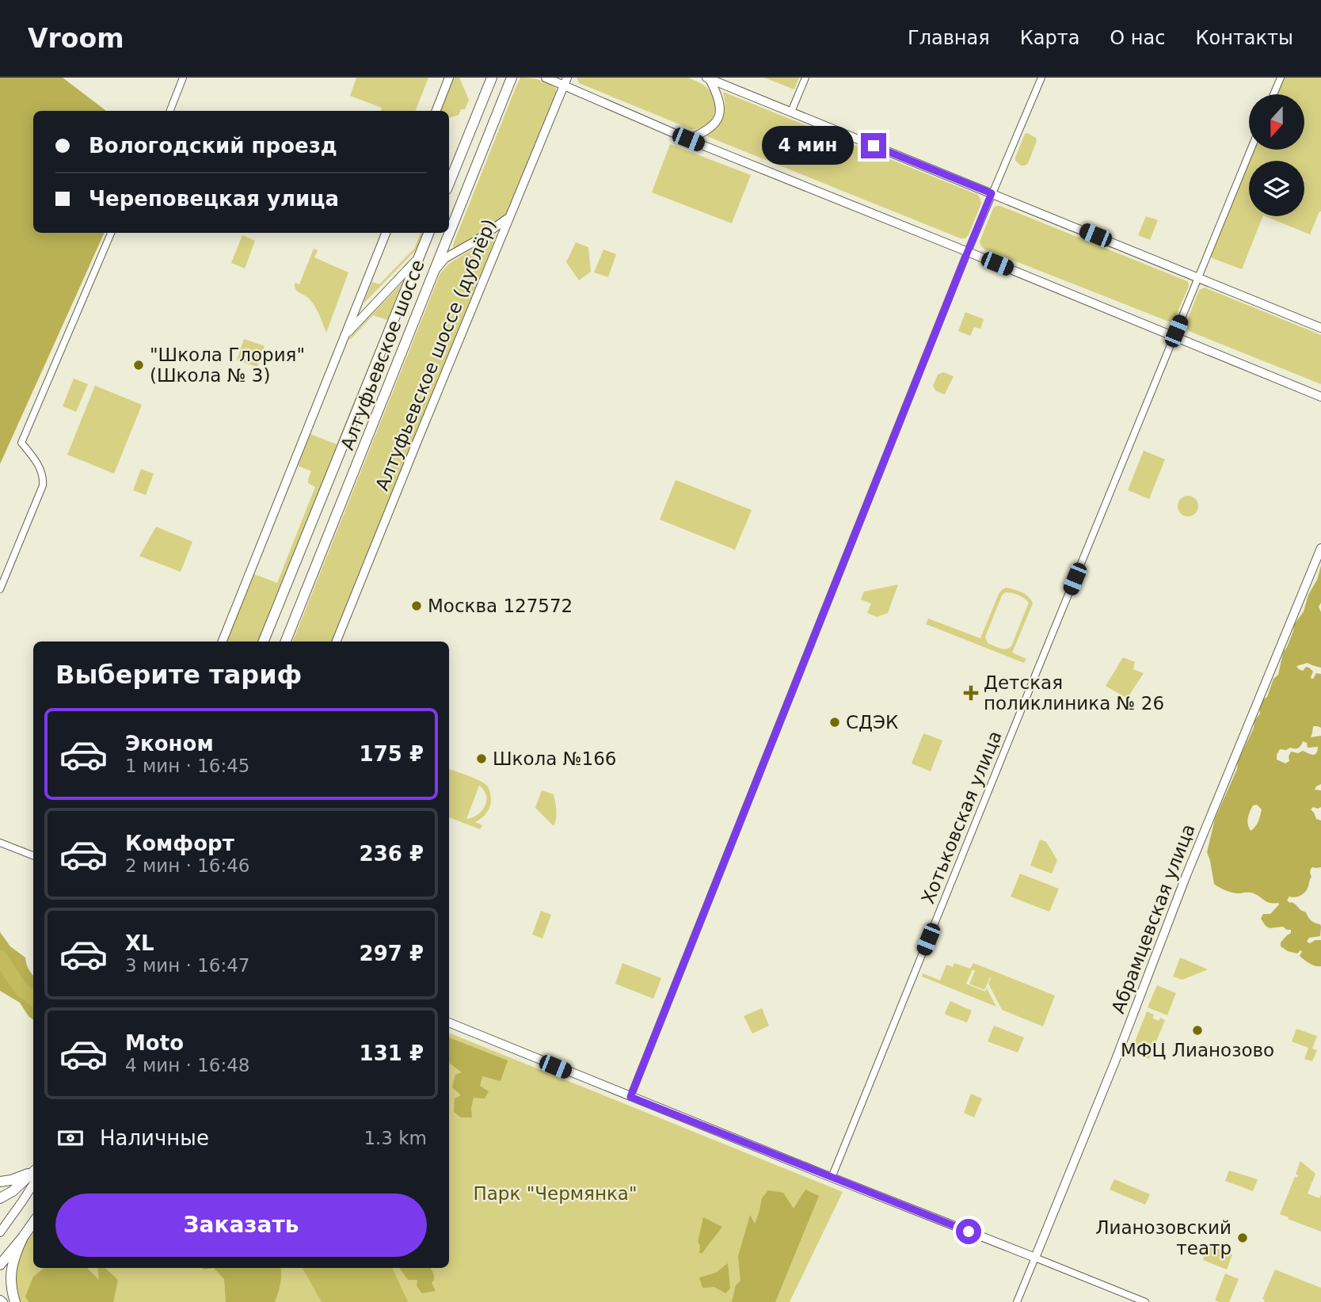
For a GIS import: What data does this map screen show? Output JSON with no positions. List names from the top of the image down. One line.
{"streets":{"main road":["Алтуфьевское шоссе"],"street":["Алтуфьевское шоссе (дублёр)","Хотьковская улица","Абрамцевская улица"]},"parks":["Парк \"Чермянка\""],"places":{"other":["\"Школа Глория\" (Школа № 3)","Москва 127572","СДЭК","Школа №166","МФЦ Лианозово","Лианозовский театр"],"health":["Детская поликлиника № 26"]},"north":"bottom","page":{"header":"Vroom","nav":["Главная","Карта","О нас","Контакты"],"banner":["Вологодский проезд","Череповецкая улица"],"bubble":"4 мин","heading":"Выберите тариф","list":[{"name":"Эконом","note":"1 мин · 16:45","value":"175 ₽"},{"name":"Комфорт","note":"2 мин · 16:46","value":"236 ₽"},{"name":"XL","note":"3 мин · 16:47","value":"297 ₽"},{"name":"Moto","note":"4 мин · 16:48","value":"131 ₽"}],"pay":["Наличные","1.3 km"],"buttons":"Заказать"}}
